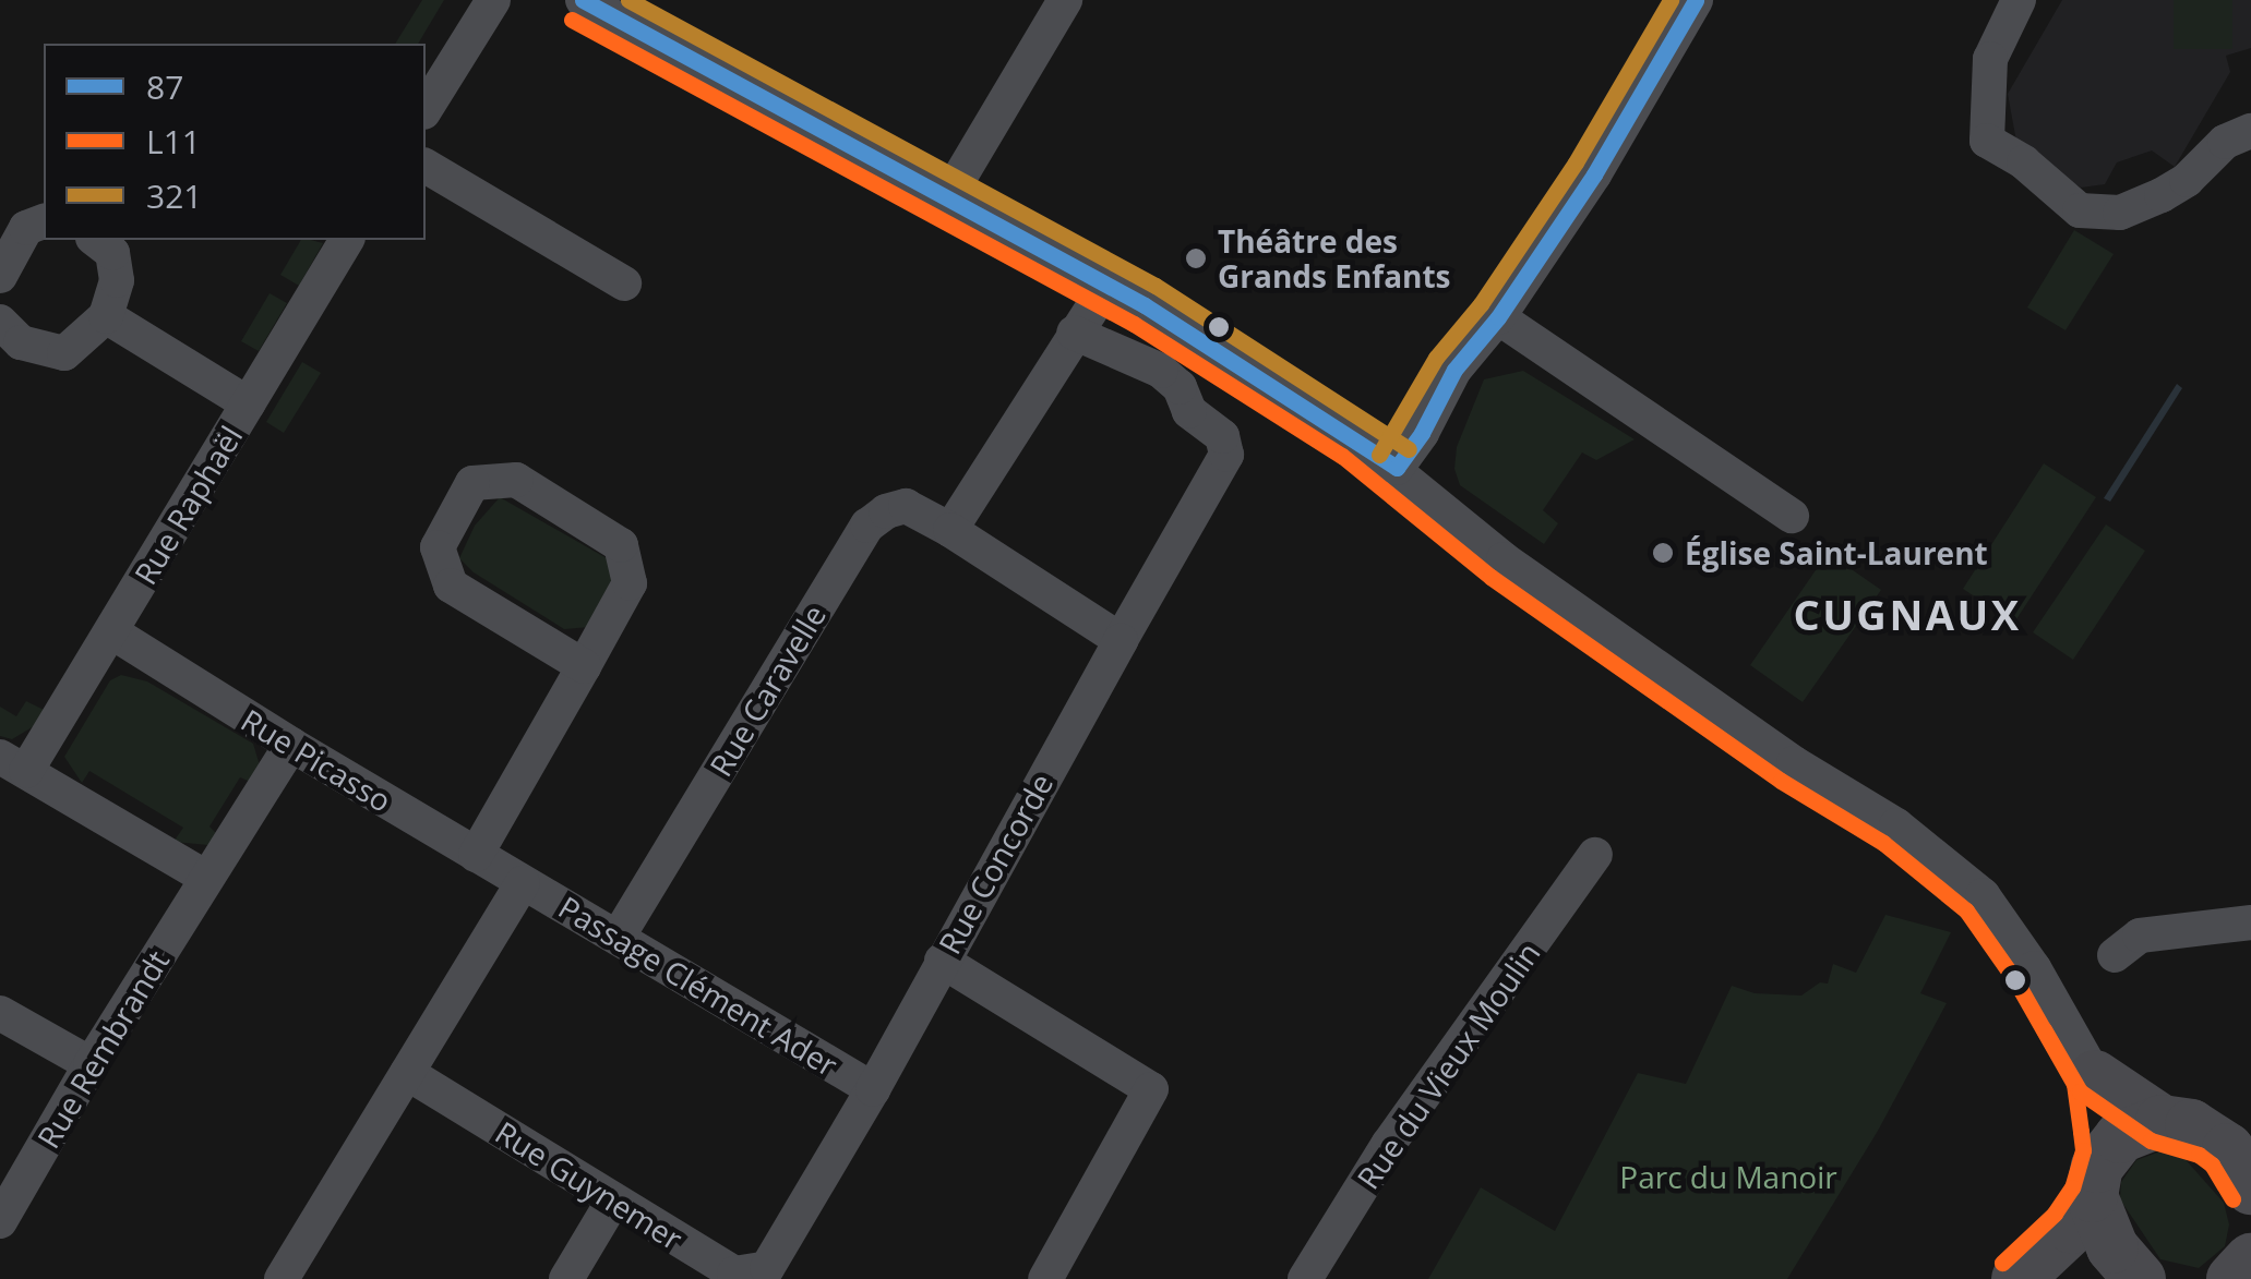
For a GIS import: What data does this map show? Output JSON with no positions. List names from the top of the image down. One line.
{"streets":{"street":["Rue Raphaël","Rue Caravelle","Rue Picasso","Rue Concorde","Passage Clément Ader","Rue Rembrandt","Rue du Vieux Moulin","Rue Guynemer"]},"crossings":[["Rue Raphaël","Rue Picasso"],["Rue Caravelle","Passage Clément Ader"],["Rue Picasso","Passage Clément Ader"],["Rue Picasso","Rue Rembrandt"],["Rue Concorde","Passage Clément Ader"],["Rue Concorde","Rue Guynemer"],["Passage Clément Ader","Rue Guynemer"]],"districts":["CUGNAUX"],"parks":["Parc du Manoir"],"places":["Théâtre des Grands Enfants","Église Saint-Laurent"],"lines":["transit line 87","transit line 321","transit line L11"],"legend":["87","L11","321"]}
